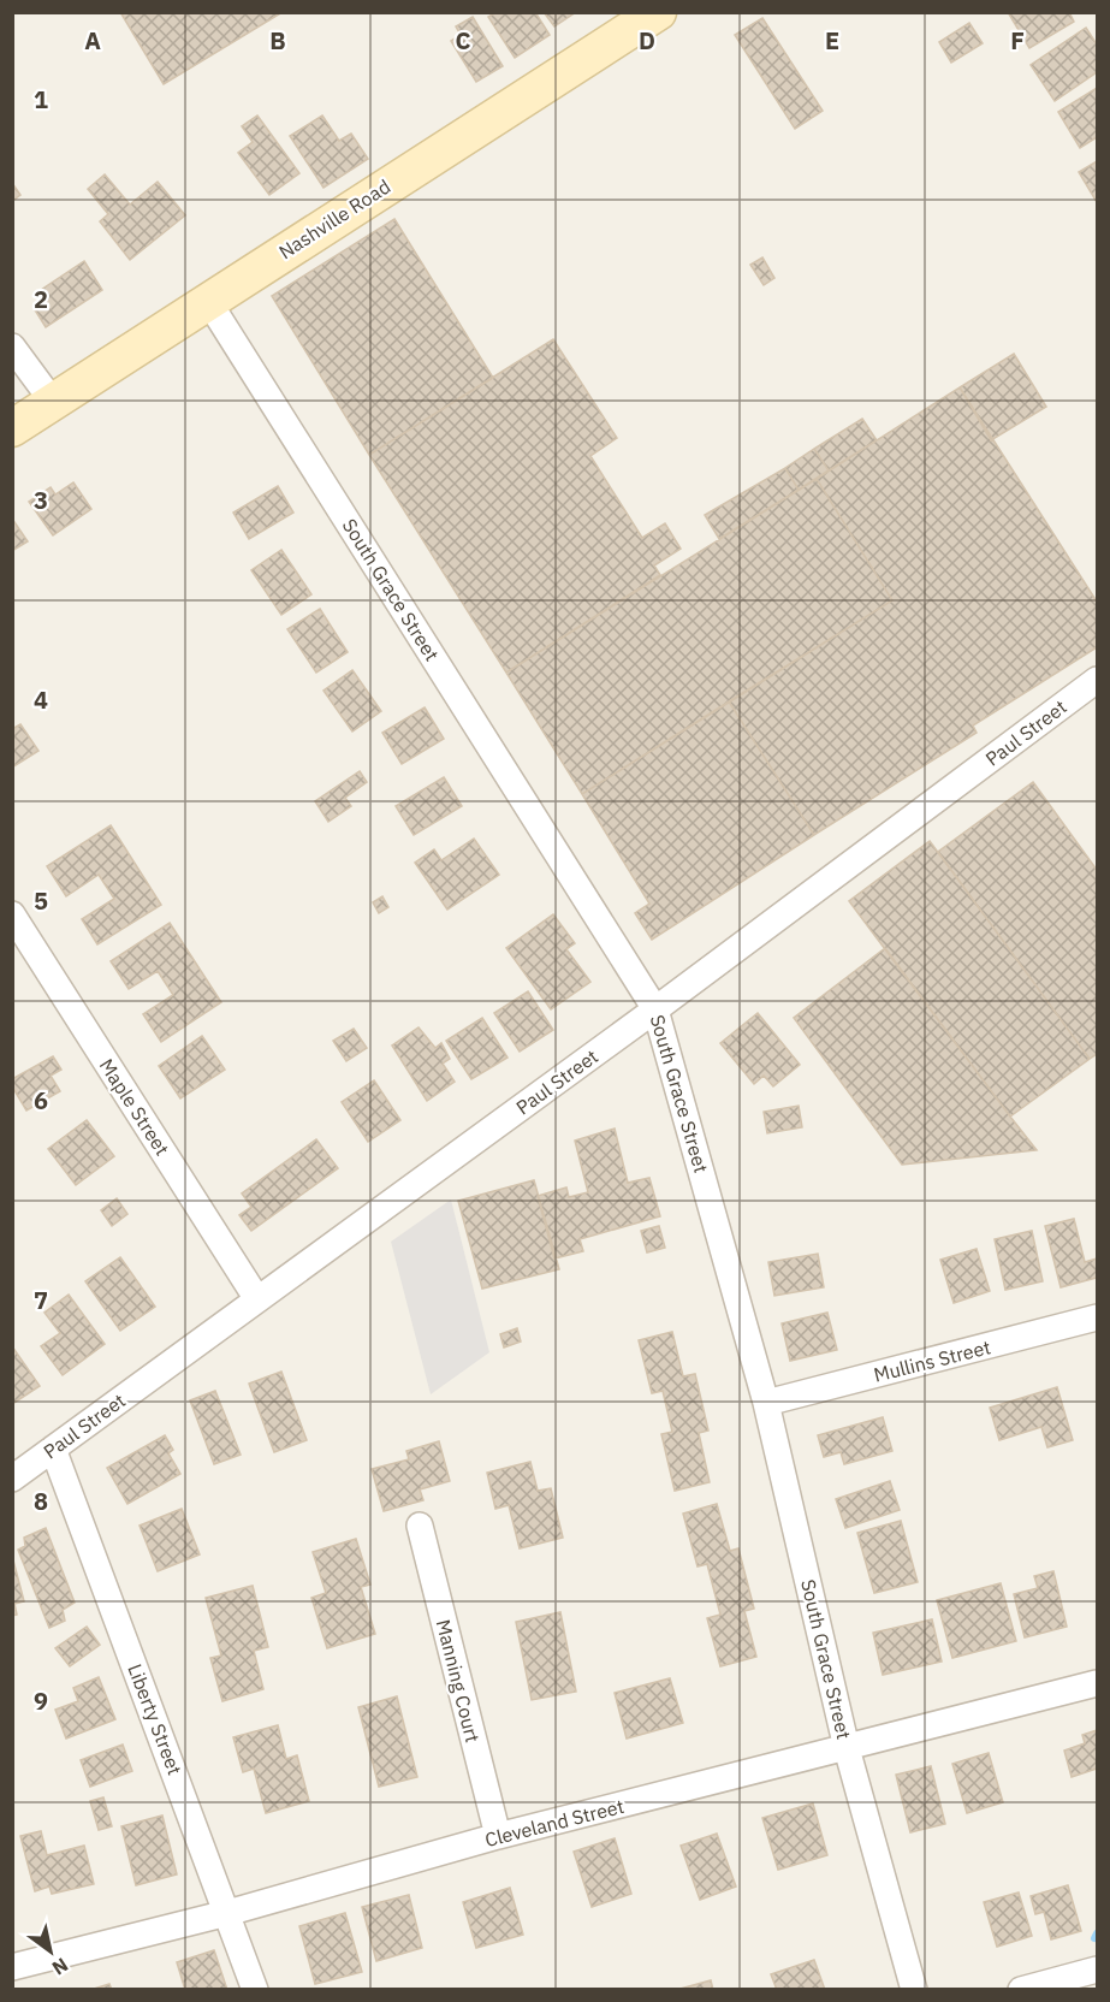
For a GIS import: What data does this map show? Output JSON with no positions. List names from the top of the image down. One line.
{"streets":{"main road":["Nashville Road"],"street":["South Grace Street","Paul Street","Maple Street","Mullins Street","Manning Court","Liberty Street","Cleveland Street"]},"crossings":[["Nashville Road","South Grace Street"],["South Grace Street","Paul Street"],["South Grace Street","Mullins Street"],["South Grace Street","Cleveland Street"],["Paul Street","Maple Street"],["Paul Street","Liberty Street"],["Manning Court","Cleveland Street"],["Liberty Street","Cleveland Street"]],"north":"bottom right","grid":{"columns":["A","B","C","D","E","F"],"rows":["1","2","3","4","5","6","7","8","9"]}}
